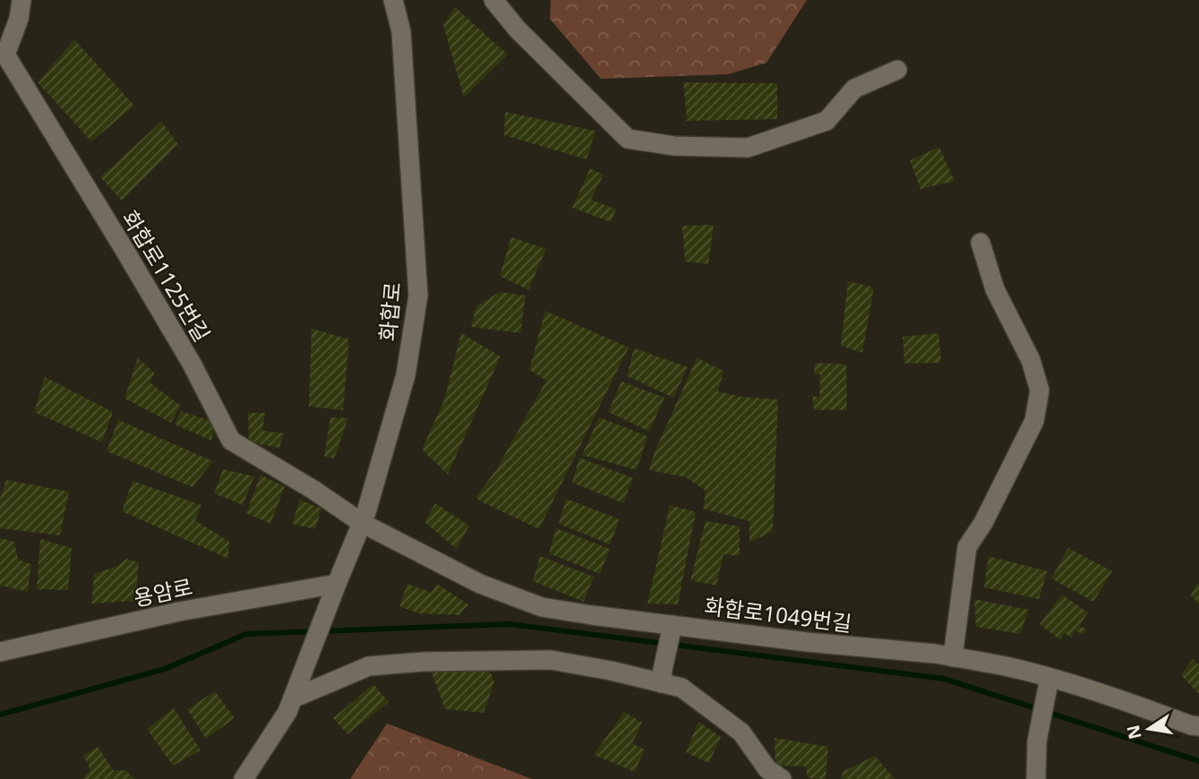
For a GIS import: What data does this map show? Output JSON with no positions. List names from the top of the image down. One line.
{"streets":{"street":["화합로1125번길","화합로","용암로","화합로1049번길"]},"crossings":[["화합로1125번길","화합로"],["화합로1125번길","화합로1049번길"],["화합로","용암로"],["화합로","화합로1049번길"]],"north":"left"}
